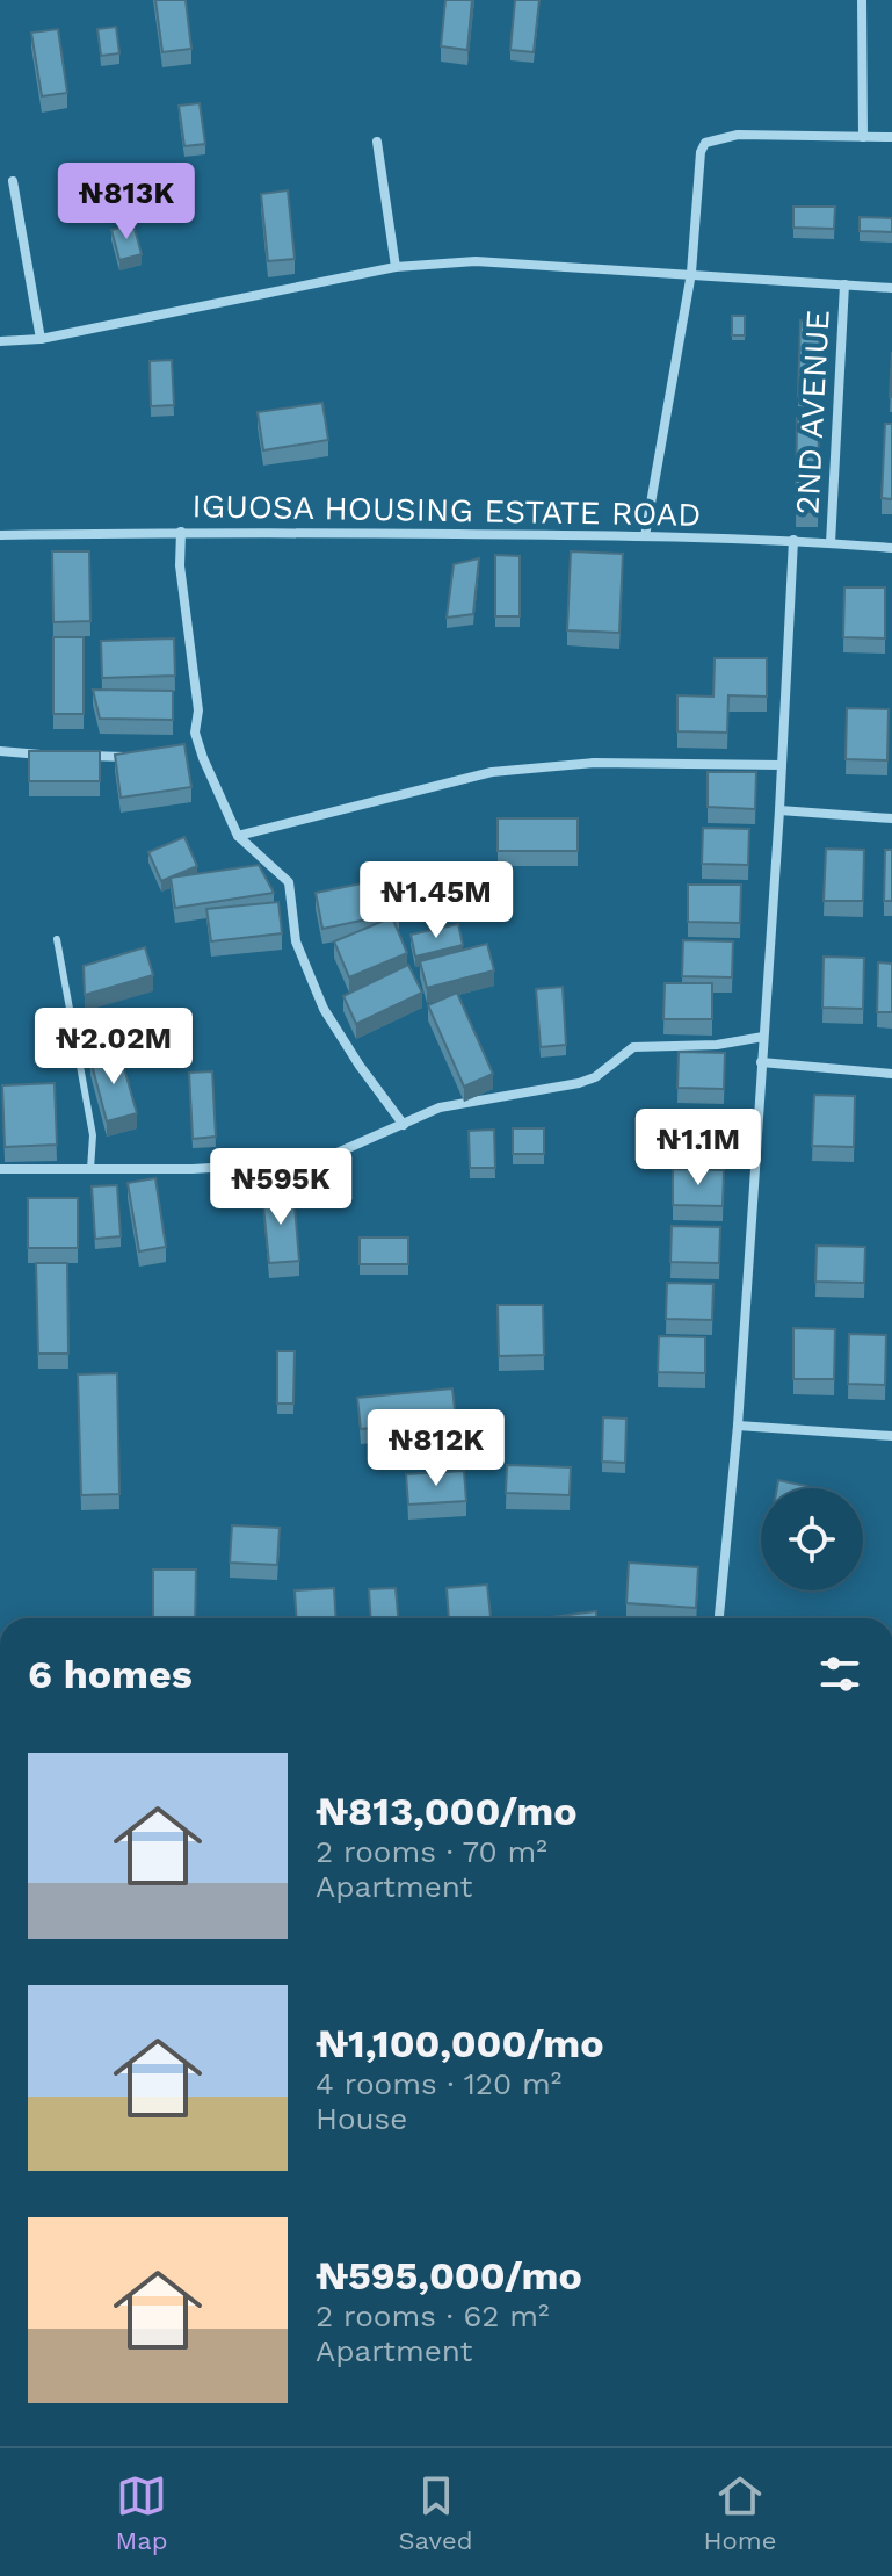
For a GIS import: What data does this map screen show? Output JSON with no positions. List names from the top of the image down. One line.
{"streets":{"street":["2ND AVENUE","IGUOSA HOUSING ESTATE ROAD"]},"crossings":[["2ND AVENUE","IGUOSA HOUSING ESTATE ROAD"]],"page":{"price":["₦813K","₦1.45M","₦2.02M","₦1.1M","₦595K","₦812K"],"heading":"6 homes","list":[{"name":"₦813,000/mo","note":"2 rooms · 70 m² · Apartment"},{"name":"₦1,100,000/mo","note":"4 rooms · 120 m² · House"},{"name":"₦595,000/mo","note":"2 rooms · 62 m² · Apartment"}],"tabs":["Map","Saved","Home"]}}
